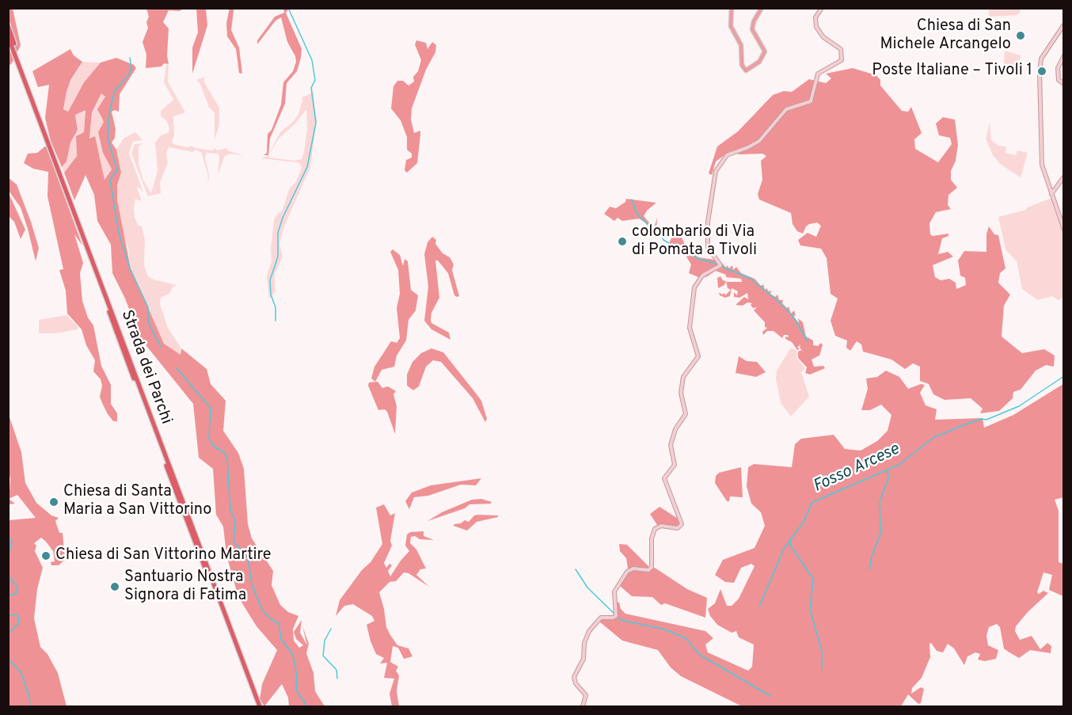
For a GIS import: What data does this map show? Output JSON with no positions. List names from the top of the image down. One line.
{"streets":{"highway":["Strada dei Parchi"]},"water":["Fosso Arcese"],"places":["Chiesa di San Michele Arcangelo","Poste Italiane – Tivoli 1","colombario di Via di Pomata a Tivoli","Chiesa di Santa Maria a San Vittorino","Chiesa di San Vittorino Martire","Santuario Nostra Signora di Fatima"]}
